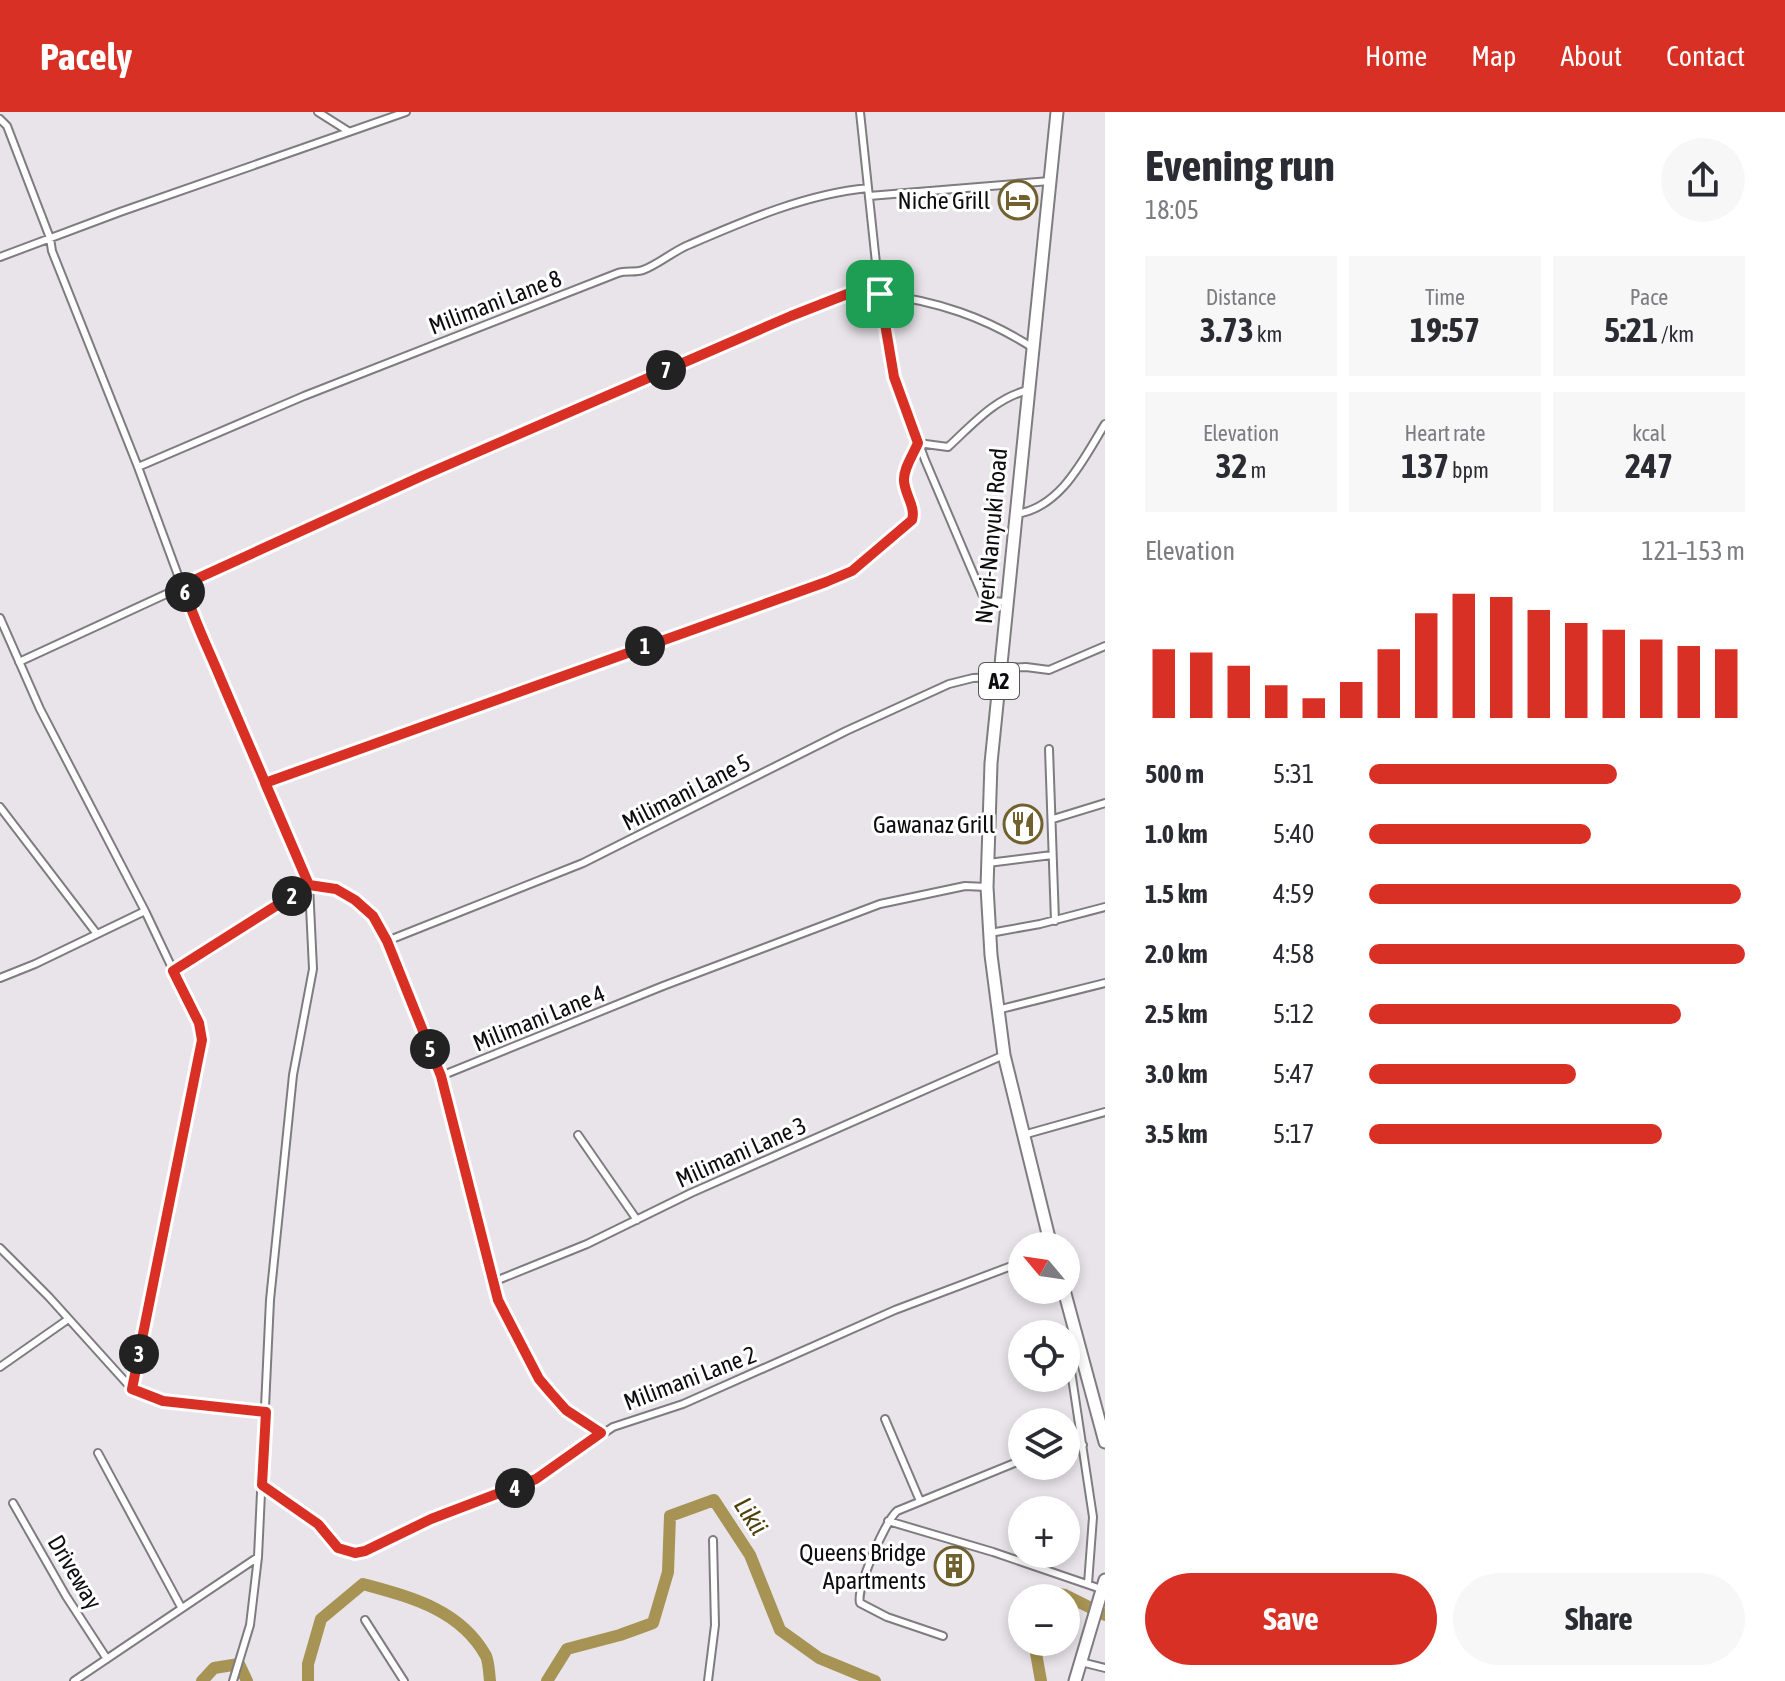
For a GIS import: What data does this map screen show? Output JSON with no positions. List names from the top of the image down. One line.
{"streets":{"highway":["Nyeri-Nanyuki Road","A2"],"street":["Milimani Lane 8","Milimani Lane 5","Milimani Lane 4","Milimani Lane 3","Milimani Lane 2","Driveway"]},"crossings":[["Milimani Lane 8","Nyeri-Nanyuki Road"],["Nyeri-Nanyuki Road","Milimani Lane 5"],["Nyeri-Nanyuki Road","Milimani Lane 4"],["Nyeri-Nanyuki Road","Milimani Lane 3"]],"water":["Likii"],"places":{"hotel":["Niche Grill"],"restaurant":["Gawanaz Grill"],"building":["Queens Bridge Apartments"]},"north":"top left","page":{"header":"Pacely","nav":["Home","Map","About","Contact"],"heading":["Evening run","18:05"],"stats":[["Distance","3.73 km"],["Time","19:57"],["Pace","5:21 /km"],["Elevation","32 m"],["Heart rate","137 bpm"],["kcal","247"]],"pins":["7","6","1","2","5","3","4"],"chart":["Elevation","121–153 m"],"list":[{"name":"500 m","note":"5:31"},{"name":"1.0 km","note":"5:40"},{"name":"1.5 km","note":"4:59"},{"name":"2.0 km","note":"4:58"},{"name":"2.5 km","note":"5:12"},{"name":"3.0 km","note":"5:47"},{"name":"3.5 km","note":"5:17"}],"map_buttons":["+","−"],"buttons":["Save","Share"]}}
